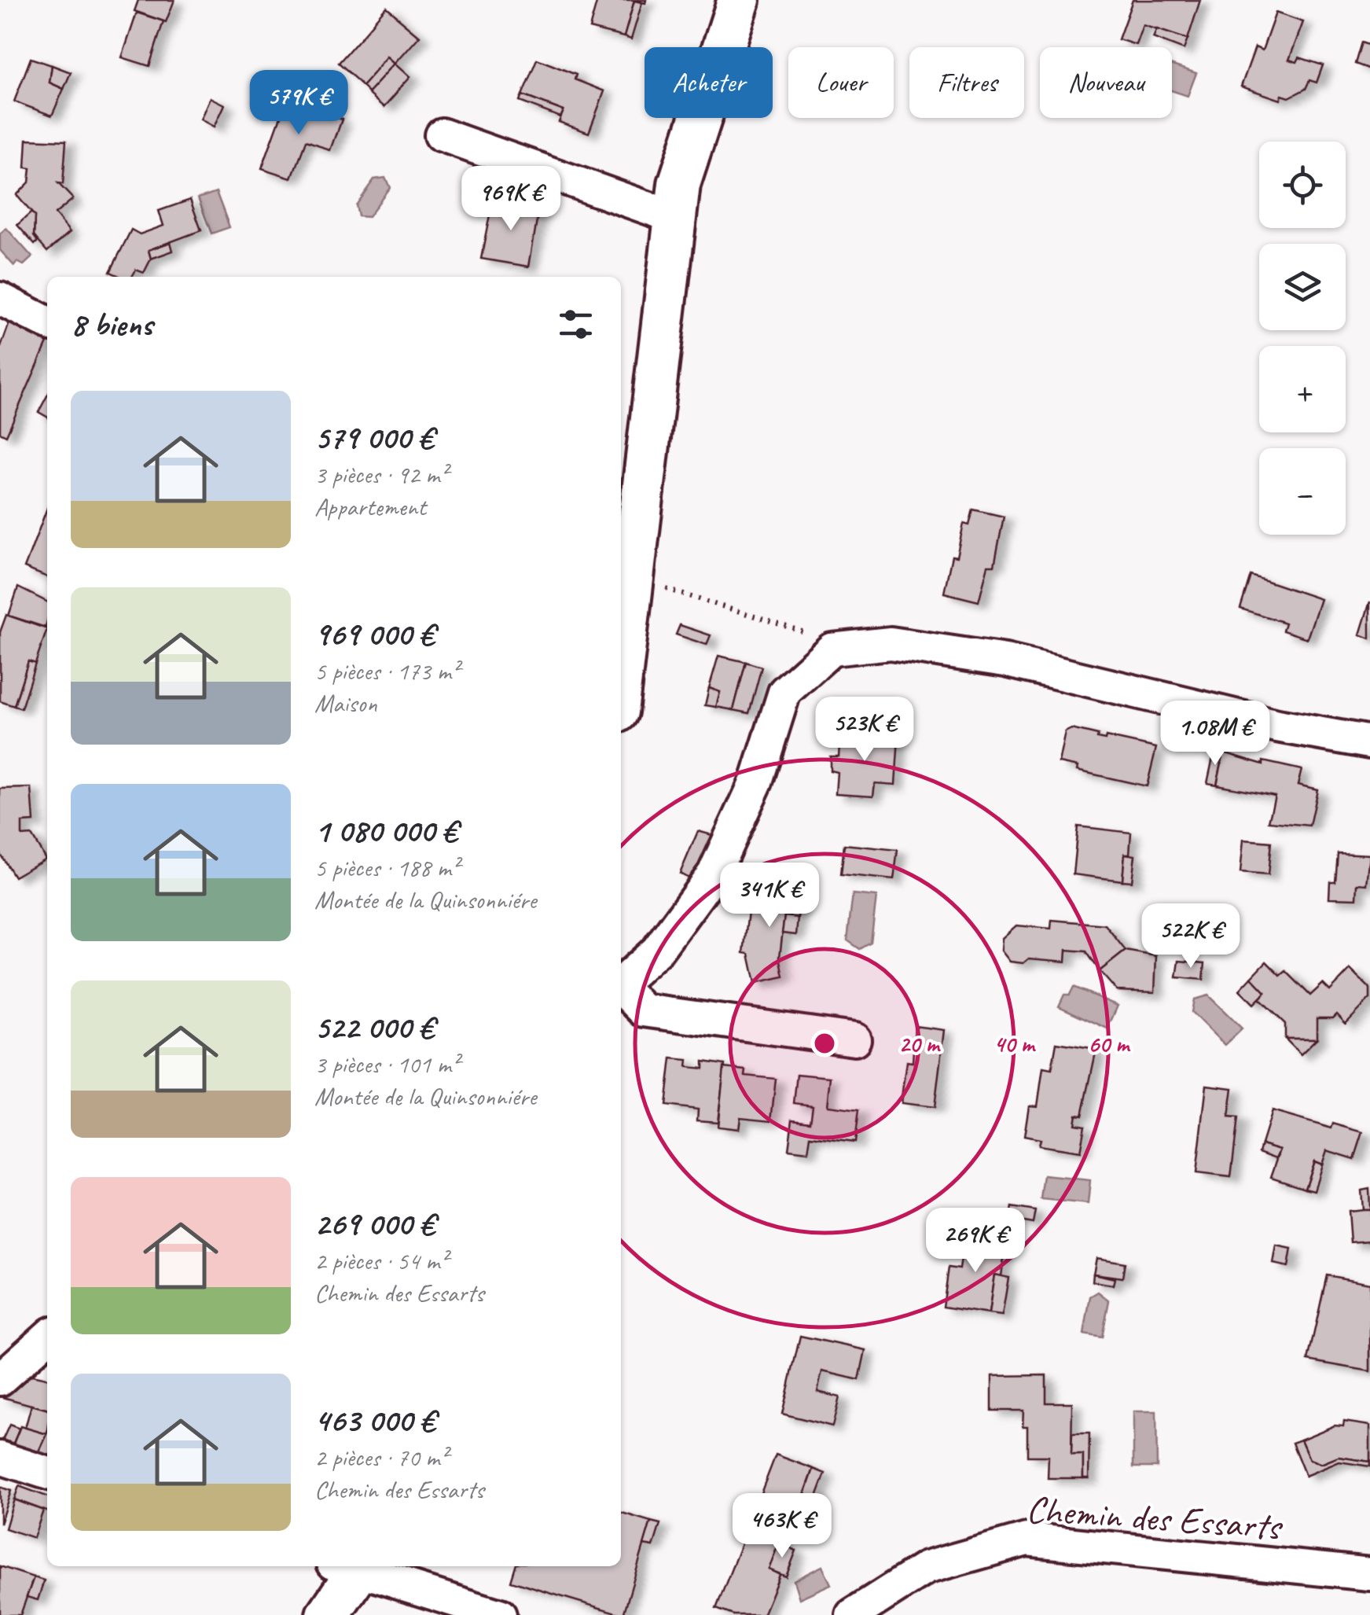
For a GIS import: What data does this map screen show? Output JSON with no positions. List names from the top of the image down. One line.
{"streets":{"street":["Chemin des Essarts"]},"page":{"chip":["Acheter","Louer","Filtres","Nouveau"],"price":["579K €","969K €","523K €","1.08M €","341K €","522K €","269K €","463K €"],"map_buttons":["+","−"],"heading":"8 biens","list":[{"name":"579 000 €","note":"3 pièces · 92 m² · Appartement"},{"name":"969 000 €","note":"5 pièces · 173 m² · Maison"},{"name":"1 080 000 €","note":"5 pièces · 188 m² · Montée de la Quinsonniére"},{"name":"522 000 €","note":"3 pièces · 101 m² · Montée de la Quinsonniére"},{"name":"269 000 €","note":"2 pièces · 54 m² · Chemin des Essarts"},{"name":"463 000 €","note":"2 pièces · 70 m² · Chemin des Essarts"}]},"rings":["20 m","40 m","60 m"]}
